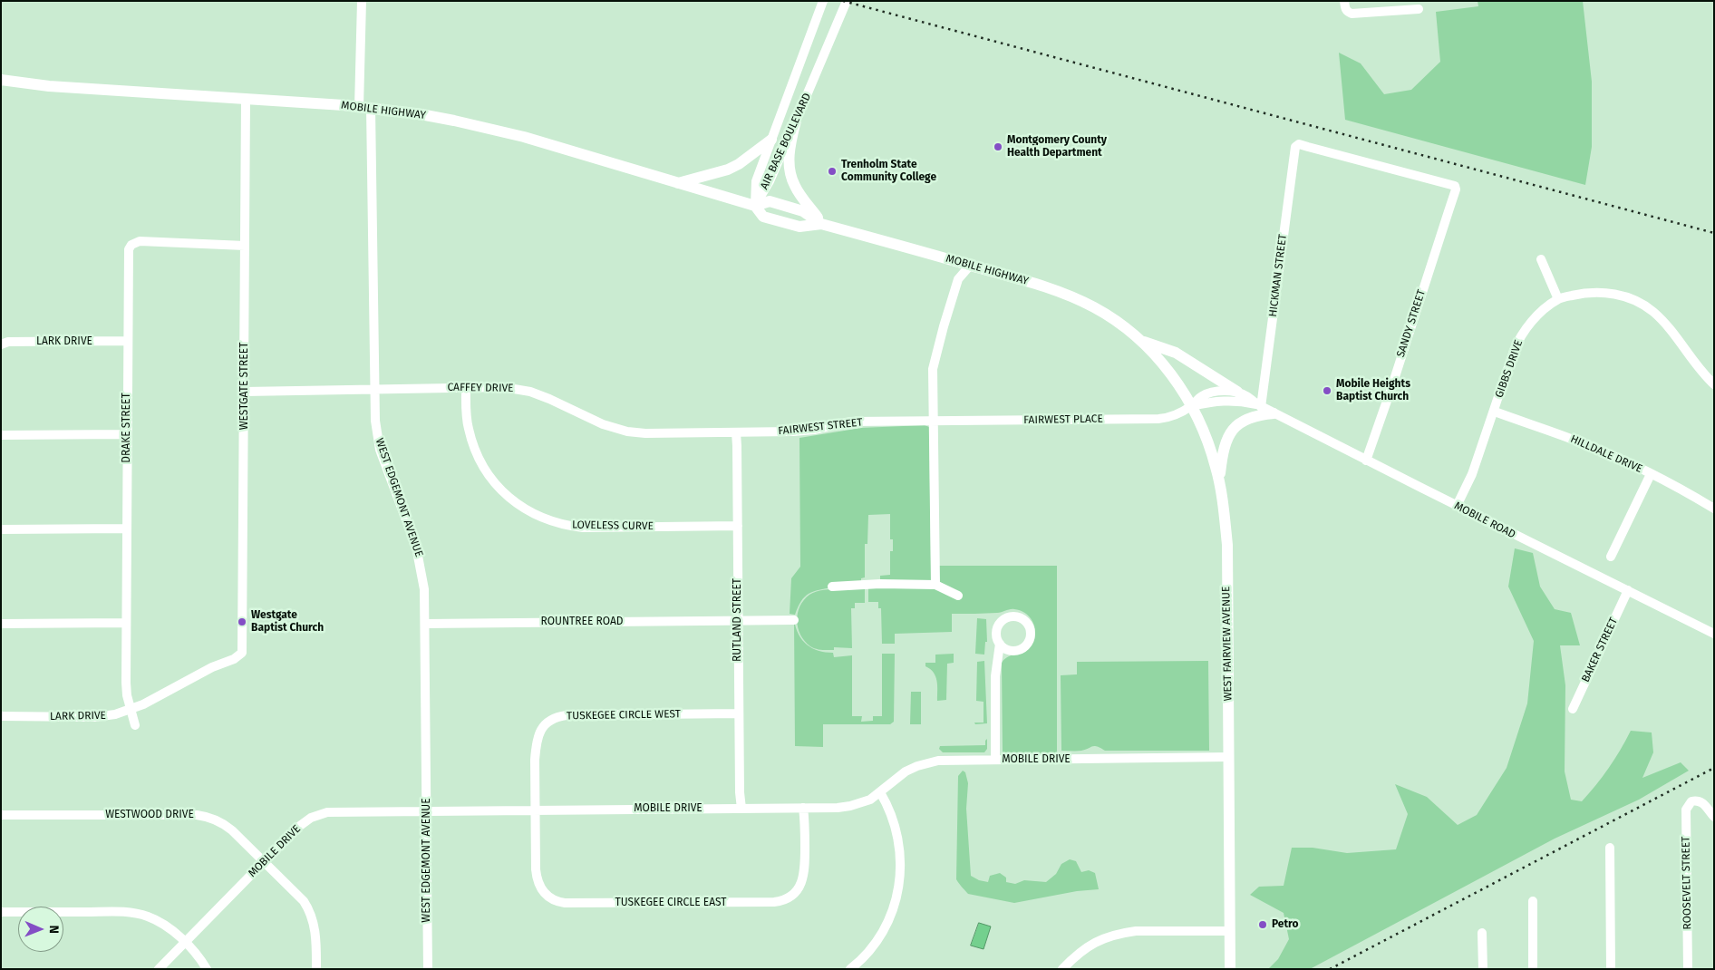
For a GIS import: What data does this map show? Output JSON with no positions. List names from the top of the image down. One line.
{"streets":{"main road":["MOBILE HIGHWAY","WEST FAIRVIEW AVENUE"],"street":["AIR BASE BOULEVARD","HICKMAN STREET","SANDY STREET","LARK DRIVE","GIBBS DRIVE","WESTGATE STREET","CAFFEY DRIVE","FAIRWEST PLACE","FAIRWEST STREET","DRAKE STREET","HILLDALE DRIVE","WEST EDGEMONT AVENUE","MOBILE ROAD","LOVELESS CURVE","RUTLAND STREET","ROUNTREE ROAD","BAKER STREET","TUSKEGEE CIRCLE WEST","MOBILE DRIVE","WESTWOOD DRIVE","ROOSEVELT STREET","TUSKEGEE CIRCLE EAST"]},"crossings":[["MOBILE HIGHWAY","AIR BASE BOULEVARD"],["MOBILE HIGHWAY","WESTGATE STREET"],["MOBILE HIGHWAY","WEST EDGEMONT AVENUE"],["MOBILE HIGHWAY","WEST FAIRVIEW AVENUE"],["HICKMAN STREET","SANDY STREET"],["HICKMAN STREET","MOBILE ROAD"],["SANDY STREET","MOBILE ROAD"],["LARK DRIVE","WESTGATE STREET"],["LARK DRIVE","DRAKE STREET"],["GIBBS DRIVE","HILLDALE DRIVE"],["GIBBS DRIVE","MOBILE ROAD"],["WESTGATE STREET","CAFFEY DRIVE"],["WESTGATE STREET","DRAKE STREET"],["CAFFEY DRIVE","FAIRWEST STREET"],["CAFFEY DRIVE","WEST EDGEMONT AVENUE"],["CAFFEY DRIVE","LOVELESS CURVE"],["CAFFEY DRIVE","RUTLAND STREET"],["FAIRWEST PLACE","FAIRWEST STREET"],["FAIRWEST PLACE","MOBILE ROAD"],["FAIRWEST PLACE","WEST FAIRVIEW AVENUE"],["FAIRWEST STREET","RUTLAND STREET"],["WEST EDGEMONT AVENUE","ROUNTREE ROAD"],["WEST EDGEMONT AVENUE","MOBILE DRIVE"],["MOBILE ROAD","WEST FAIRVIEW AVENUE"],["MOBILE ROAD","BAKER STREET"],["LOVELESS CURVE","RUTLAND STREET"],["RUTLAND STREET","ROUNTREE ROAD"],["RUTLAND STREET","TUSKEGEE CIRCLE WEST"],["RUTLAND STREET","MOBILE DRIVE"],["WEST FAIRVIEW AVENUE","MOBILE DRIVE"],["TUSKEGEE CIRCLE WEST","MOBILE DRIVE"],["TUSKEGEE CIRCLE WEST","TUSKEGEE CIRCLE EAST"],["MOBILE DRIVE","WESTWOOD DRIVE"],["MOBILE DRIVE","TUSKEGEE CIRCLE EAST"]],"places":["Montgomery County Health Department","Trenholm State Community College","Mobile Heights Baptist Church","Westgate Baptist Church","Petro"],"north":"right"}
